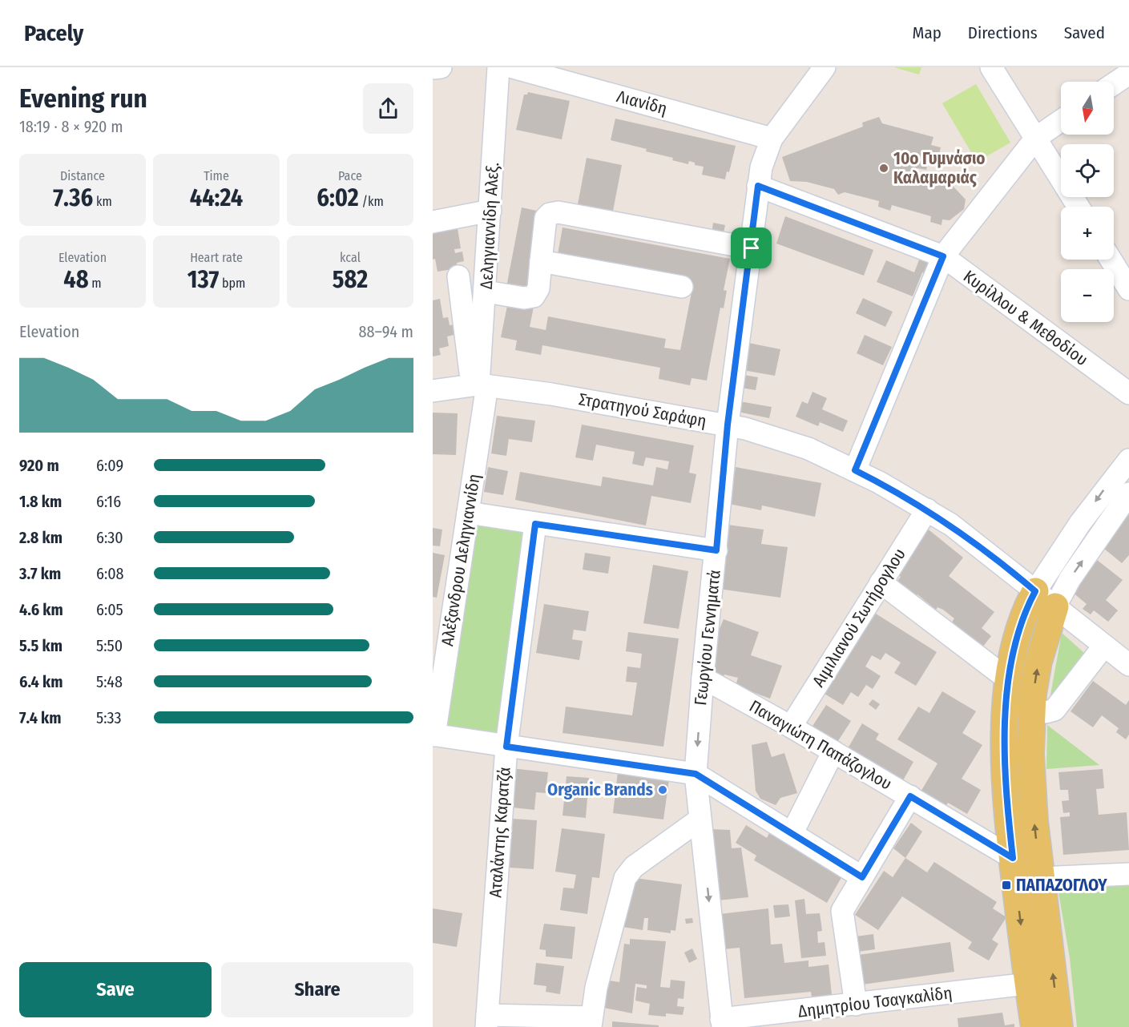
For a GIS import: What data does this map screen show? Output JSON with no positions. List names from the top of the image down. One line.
{"streets":{"street":["Λιανίδη","Δεληγιαννίδη Αλεξ.","Κυρίλλου & Μεθοδίου","Στρατηγού Σαράφη","Αλέξανδρου Δεληγιαννίδη","Αιμιλιανού Σωτήρογλου","Γεωργίου Γεννηματά","Παναγιώτη Παπάζογλου","Αταλάντης Καρατζά","Δημητρίου Τσαγκαλίδη"]},"crossings":[["Λιανίδη","Γεωργίου Γεννηματά"],["Δεληγιαννίδη Αλεξ.","Στρατηγού Σαράφη"],["Δεληγιαννίδη Αλεξ.","Αλέξανδρου Δεληγιαννίδη"],["Κυρίλλου & Μεθοδίου","Γεωργίου Γεννηματά"],["Στρατηγού Σαράφη","Αλέξανδρου Δεληγιαννίδη"],["Στρατηγού Σαράφη","Αιμιλιανού Σωτήρογλου"],["Στρατηγού Σαράφη","Γεωργίου Γεννηματά"],["Αιμιλιανού Σωτήρογλου","Παναγιώτη Παπάζογλου"],["Γεωργίου Γεννηματά","Παναγιώτη Παπάζογλου"],["Γεωργίου Γεννηματά","Δημητρίου Τσαγκαλίδη"]],"places":{"other":["10ο Γυμνάσιο Καλαμαριάς","Organic Brands"],"transit":["ΠΑΠΑΖΟΓΛΟΥ"]},"north":"bottom","page":{"header":"Pacely","nav":["Map","Directions","Saved"],"heading":["Evening run","18:19 · 8 × 920 m"],"map_buttons":["+","−"],"stats":[["Distance","7.36 km"],["Time","44:24"],["Pace","6:02 /km"],["Elevation","48 m"],["Heart rate","137 bpm"],["kcal","582"]],"chart":["Elevation","88–94 m"],"list":[{"name":"920 m","note":"6:09"},{"name":"1.8 km","note":"6:16"},{"name":"2.8 km","note":"6:30"},{"name":"3.7 km","note":"6:08"},{"name":"4.6 km","note":"6:05"},{"name":"5.5 km","note":"5:50"},{"name":"6.4 km","note":"5:48"},{"name":"7.4 km","note":"5:33"}],"buttons":["Save","Share"]}}
